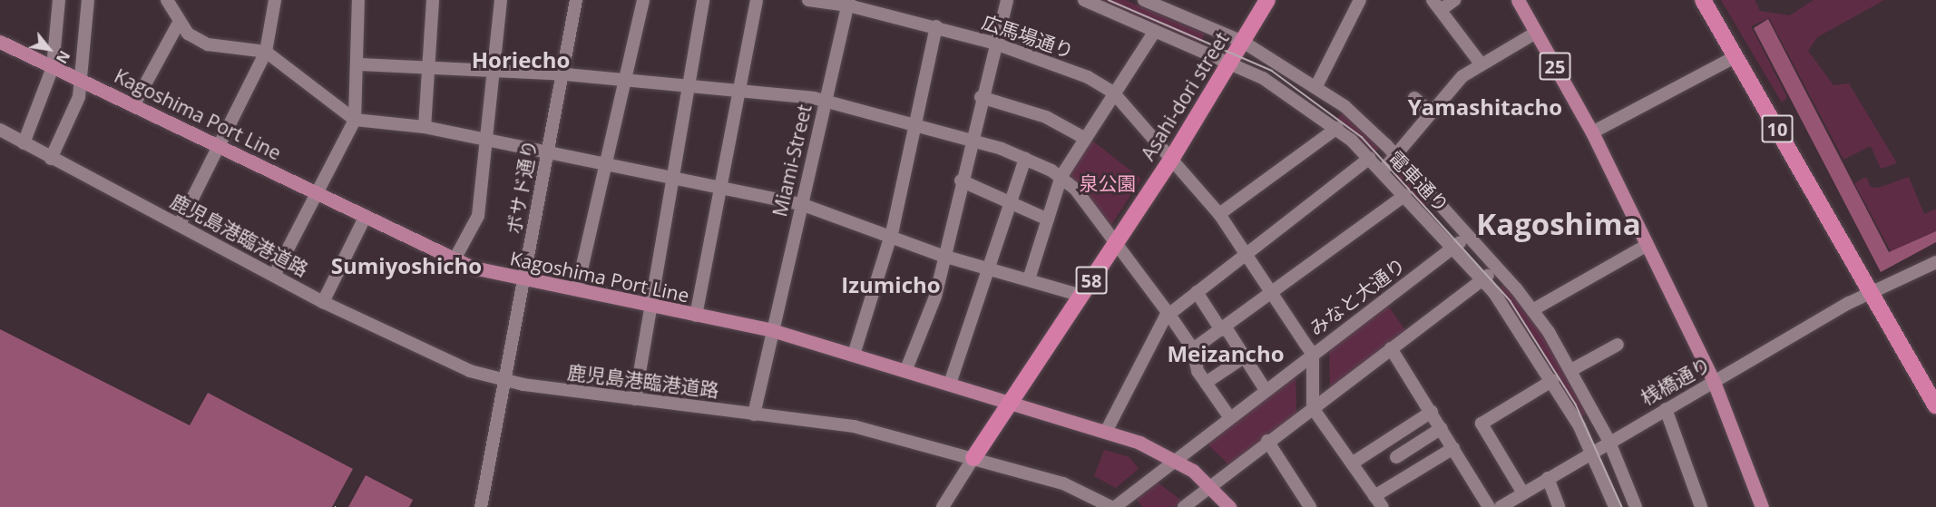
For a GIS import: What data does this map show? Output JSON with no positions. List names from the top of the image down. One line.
{"streets":{"highway":["Asahi-dori street","10","58"],"main road":["25","Kagoshima Port Line"],"street":["広馬場通り","Miami-Street","電車通り","ボサド通り","鹿児島港臨港道路","みなと大通り","桟橋通り"]},"crossings":[["広馬場通り","Asahi-dori street"],["広馬場通り","Miami-Street"],["広馬場通り","みなと大通り"],["25","桟橋通り"],["Asahi-dori street","Kagoshima Port Line"],["Asahi-dori street","電車通り"],["Asahi-dori street","鹿児島港臨港道路"],["Kagoshima Port Line","Miami-Street"],["Kagoshima Port Line","ボサド通り"],["Kagoshima Port Line","みなと大通り"],["10","桟橋通り"],["Miami-Street","鹿児島港臨港道路"],["電車通り","みなと大通り"],["電車通り","桟橋通り"],["ボサド通り","鹿児島港臨港道路"],["鹿児島港臨港道路","みなと大通り"]],"districts":["Horiecho","Yamashitacho","Kagoshima","Sumiyoshicho","Izumicho","Meizancho"],"parks":["泉公園"],"north":"bottom right"}
